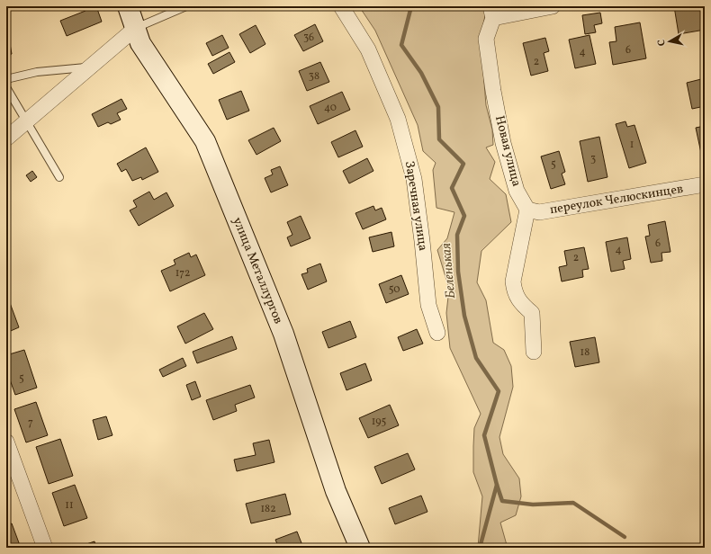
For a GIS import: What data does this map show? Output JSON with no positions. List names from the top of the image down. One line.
{"streets":{"street":["Новая улица","переулок Челюскинцев","Заречная улица","улица Металлургов"]},"crossings":[["Новая улица","переулок Челюскинцев"]],"water":["Беленькая"],"house_numbers":["36","6","4","2","38","40","1","3","5","6","4","2","172","50","18","5","195","7","11","182"],"north":"left"}
